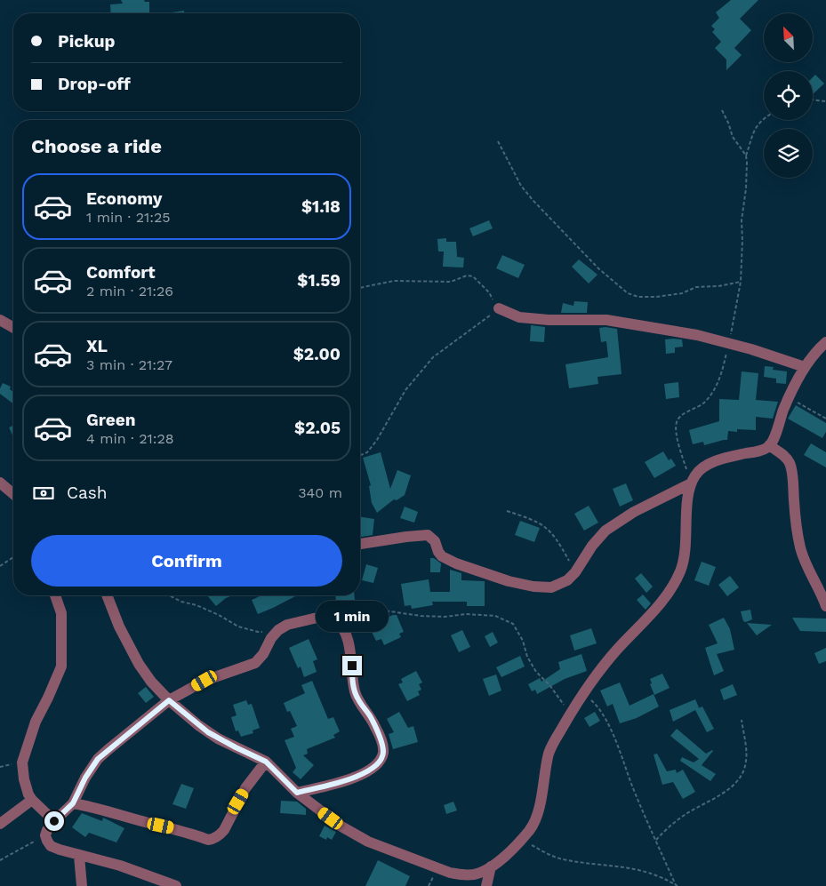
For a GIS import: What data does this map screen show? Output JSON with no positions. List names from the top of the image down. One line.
{"north":"top left","page":{"banner":["Pickup","Drop-off"],"heading":"Choose a ride","list":[{"name":"Economy","note":"1 min · 21:25","value":"$1.18"},{"name":"Comfort","note":"2 min · 21:26","value":"$1.59"},{"name":"XL","note":"3 min · 21:27","value":"$2.00"},{"name":"Green","note":"4 min · 21:28","value":"$2.05"}],"pay":["Cash","340 m"],"buttons":"Confirm","bubble":"1 min"}}
